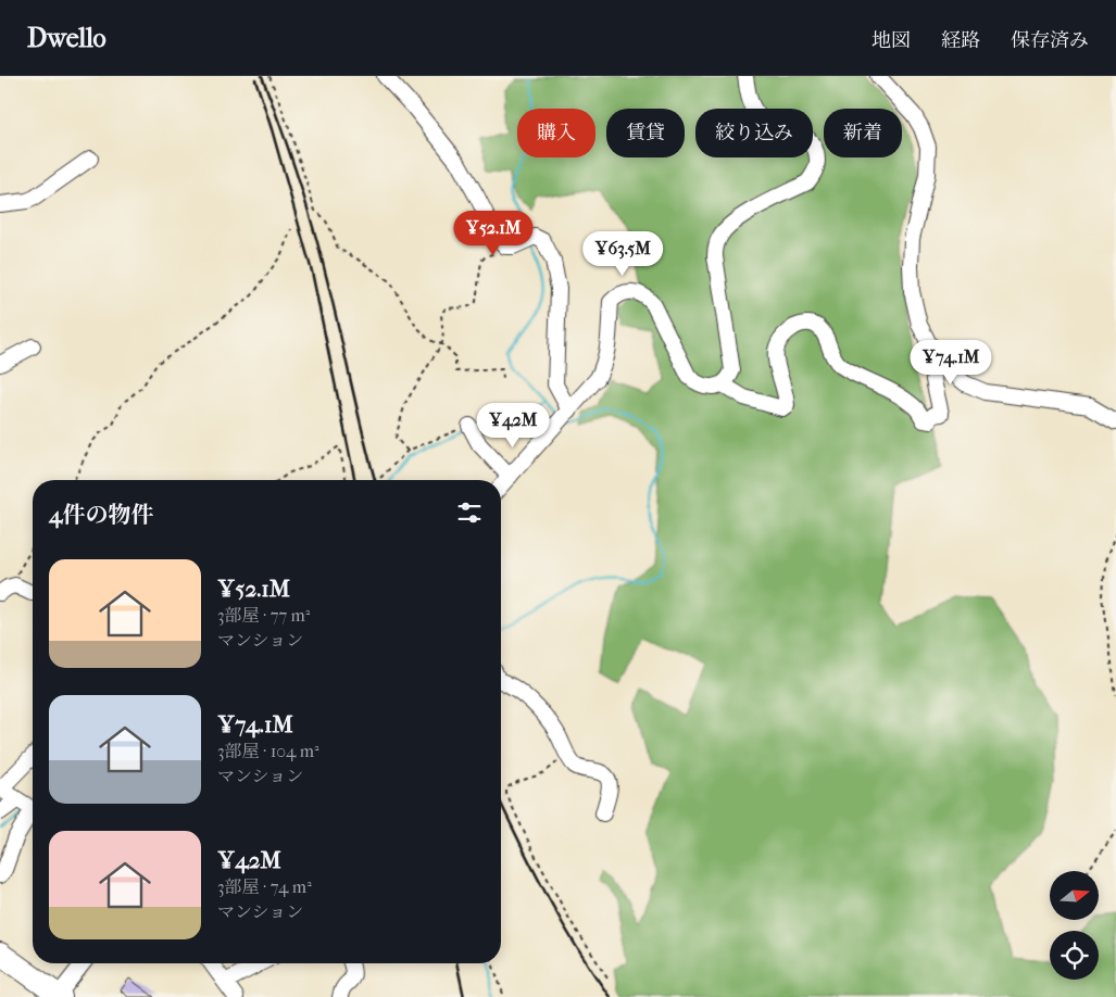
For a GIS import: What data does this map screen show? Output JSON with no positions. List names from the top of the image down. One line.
{"north":"right","page":{"header":"Dwello","nav":["地図","経路","保存済み"],"chip":["購入","賃貸","絞り込み","新着"],"price":["¥52.1M","¥63.5M","¥74.1M","¥42M"],"heading":"4件の物件","list":[{"name":"¥52.1M","note":"3部屋 · 77 m² · マンション"},{"name":"¥74.1M","note":"3部屋 · 104 m² · マンション"},{"name":"¥42M","note":"3部屋 · 74 m² · マンション"}]}}
